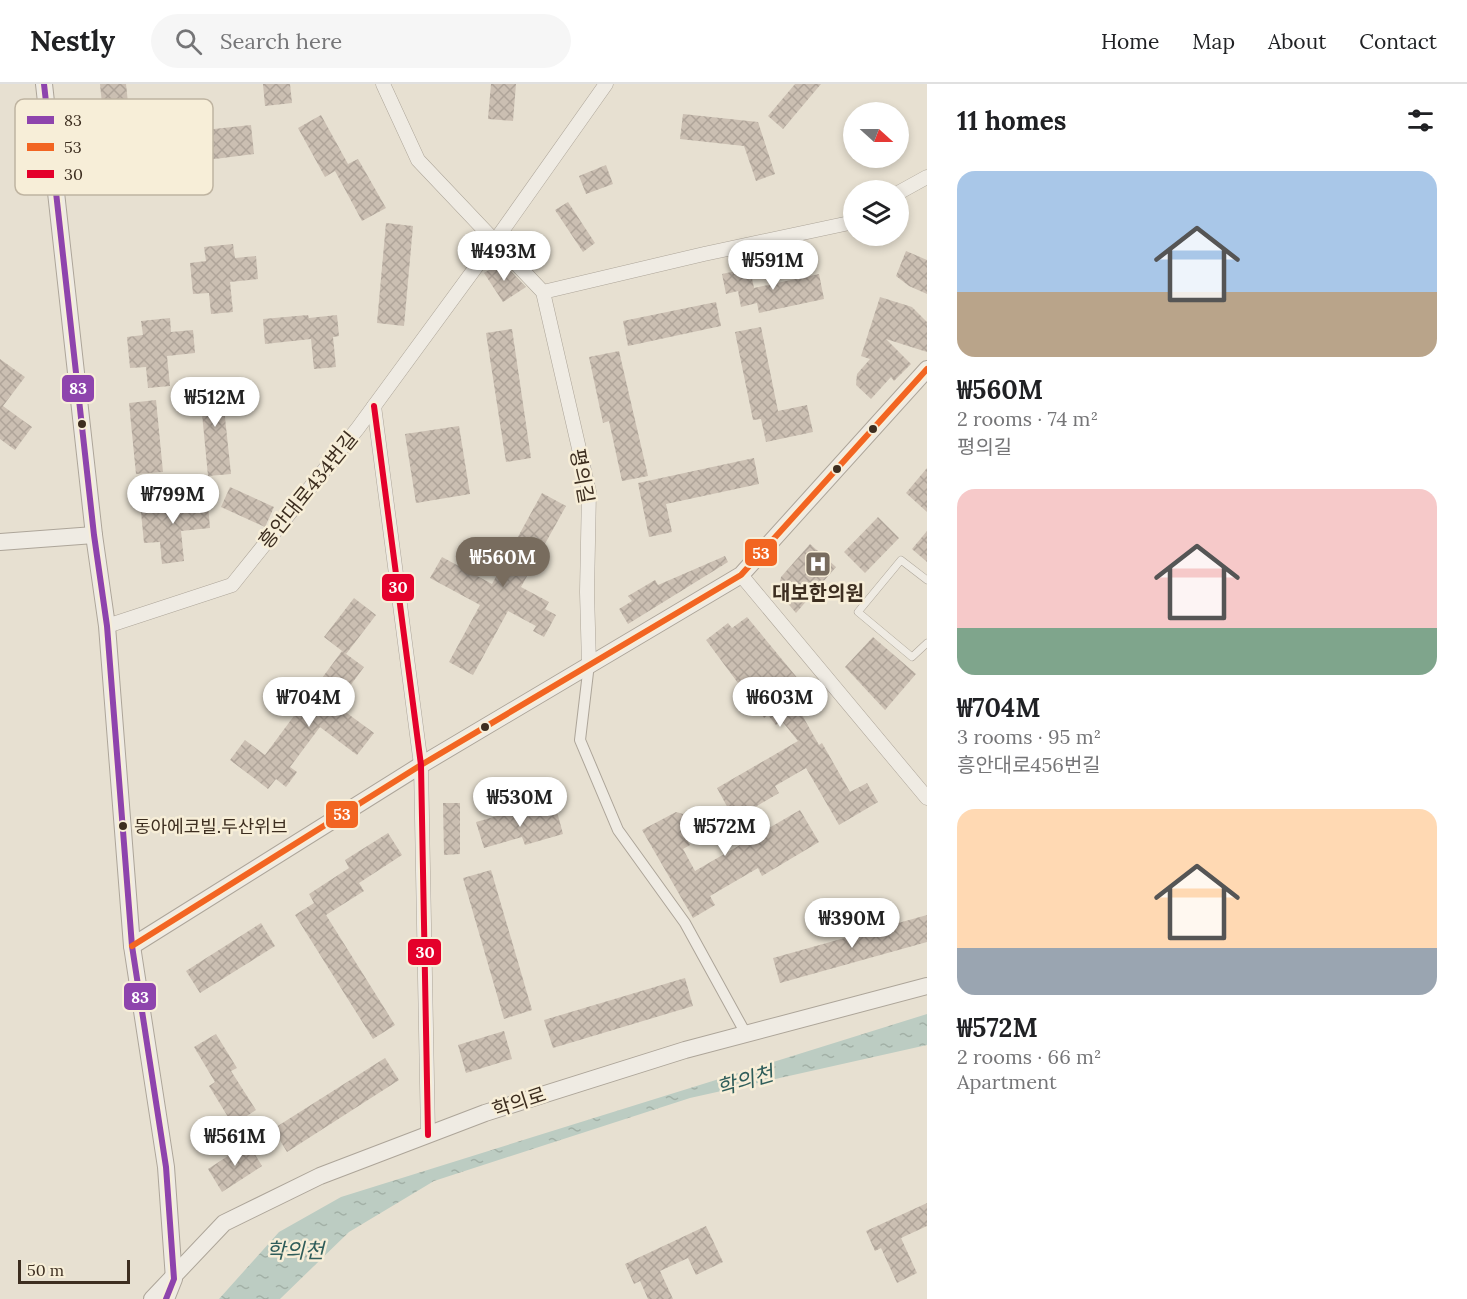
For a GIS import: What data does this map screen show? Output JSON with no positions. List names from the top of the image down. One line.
{"streets":{"street":["평의길","흥안대로434번길","학의로"]},"water":["학의천"],"places":{"hospital":["대보한의원"],"other":["동아에코빌.두산위브"]},"lines":["transit line 83","transit line 53","transit line 30"],"legend":["83","53","30"],"scale_bar":"50 m","north":"right","page":{"header":"Nestly","search":"Search here","nav":["Home","Map","About","Contact"],"heading":"11 homes","list":[{"name":"₩560M","note":"2 rooms · 74 m² · 평의길"},{"name":"₩704M","note":"3 rooms · 95 m² · 흥안대로456번길"},{"name":"₩572M","note":"2 rooms · 66 m² · Apartment"}],"price":["₩493M","₩591M","₩512M","₩799M","₩560M","₩704M","₩603M","₩530M","₩572M","₩390M","₩561M"],"scale":"50 m"}}
